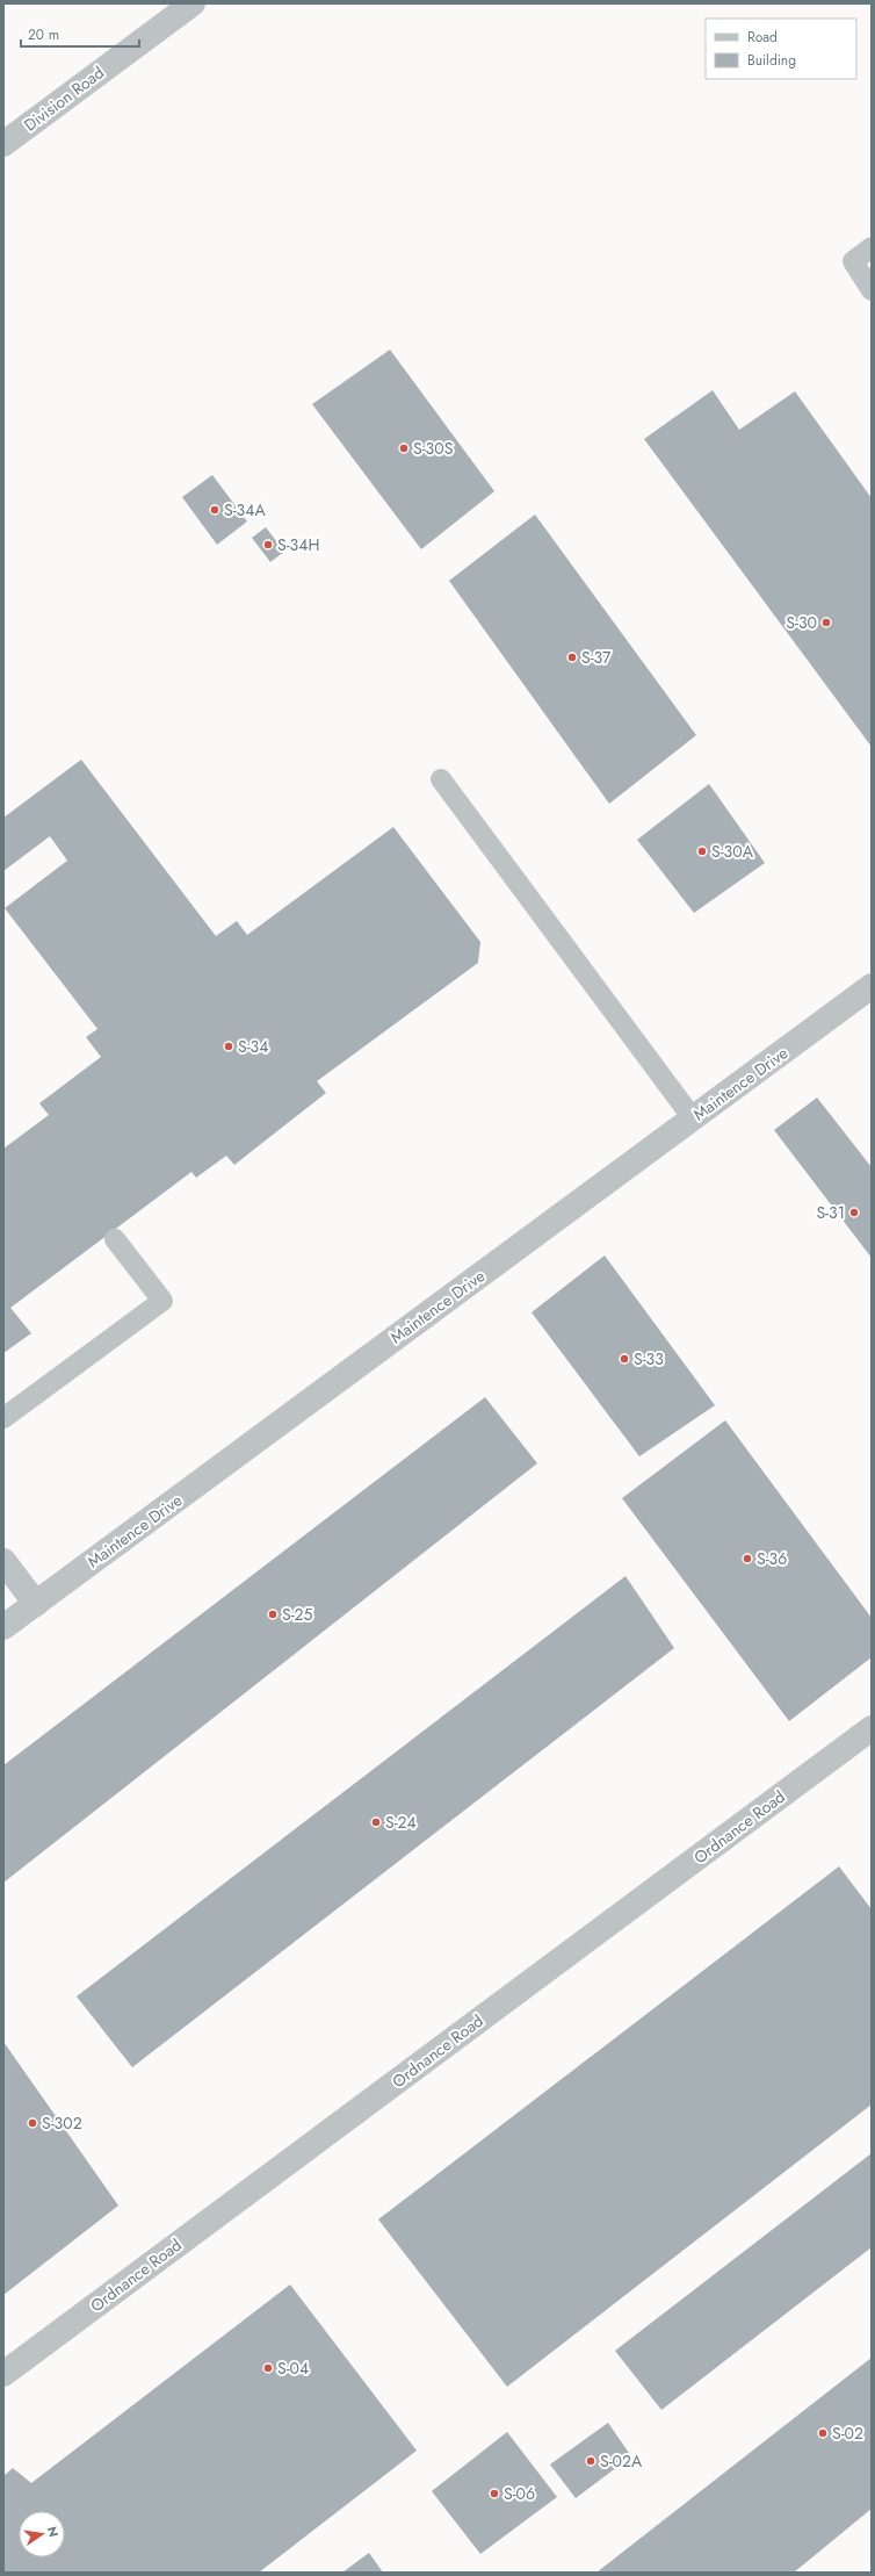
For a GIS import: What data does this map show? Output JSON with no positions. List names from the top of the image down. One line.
{"streets":{"street":["Division Road","Maintence Drive","Ordnance Road"]},"places":["S-30S","S-34A","S-34H","S-30","S-37","S-30A","S-34","S-31","S-33","S-36","S-25","S-24","S-302","S-04","S-02","S-02A","S-06"],"legend":["Road","Building"],"scale_bar":"20 m","north":"right"}
